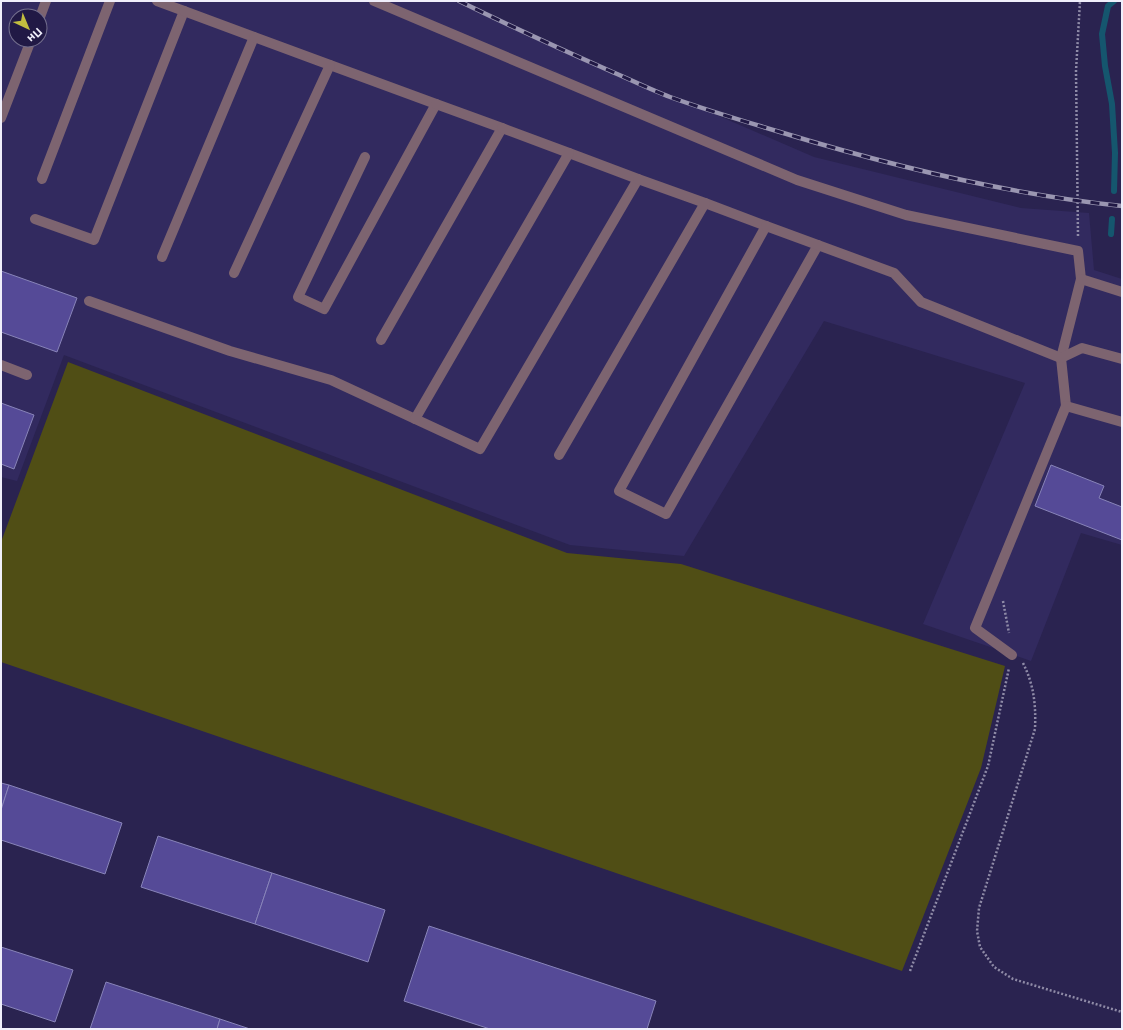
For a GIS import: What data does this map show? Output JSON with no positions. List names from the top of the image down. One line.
{"north":"bottom right"}
